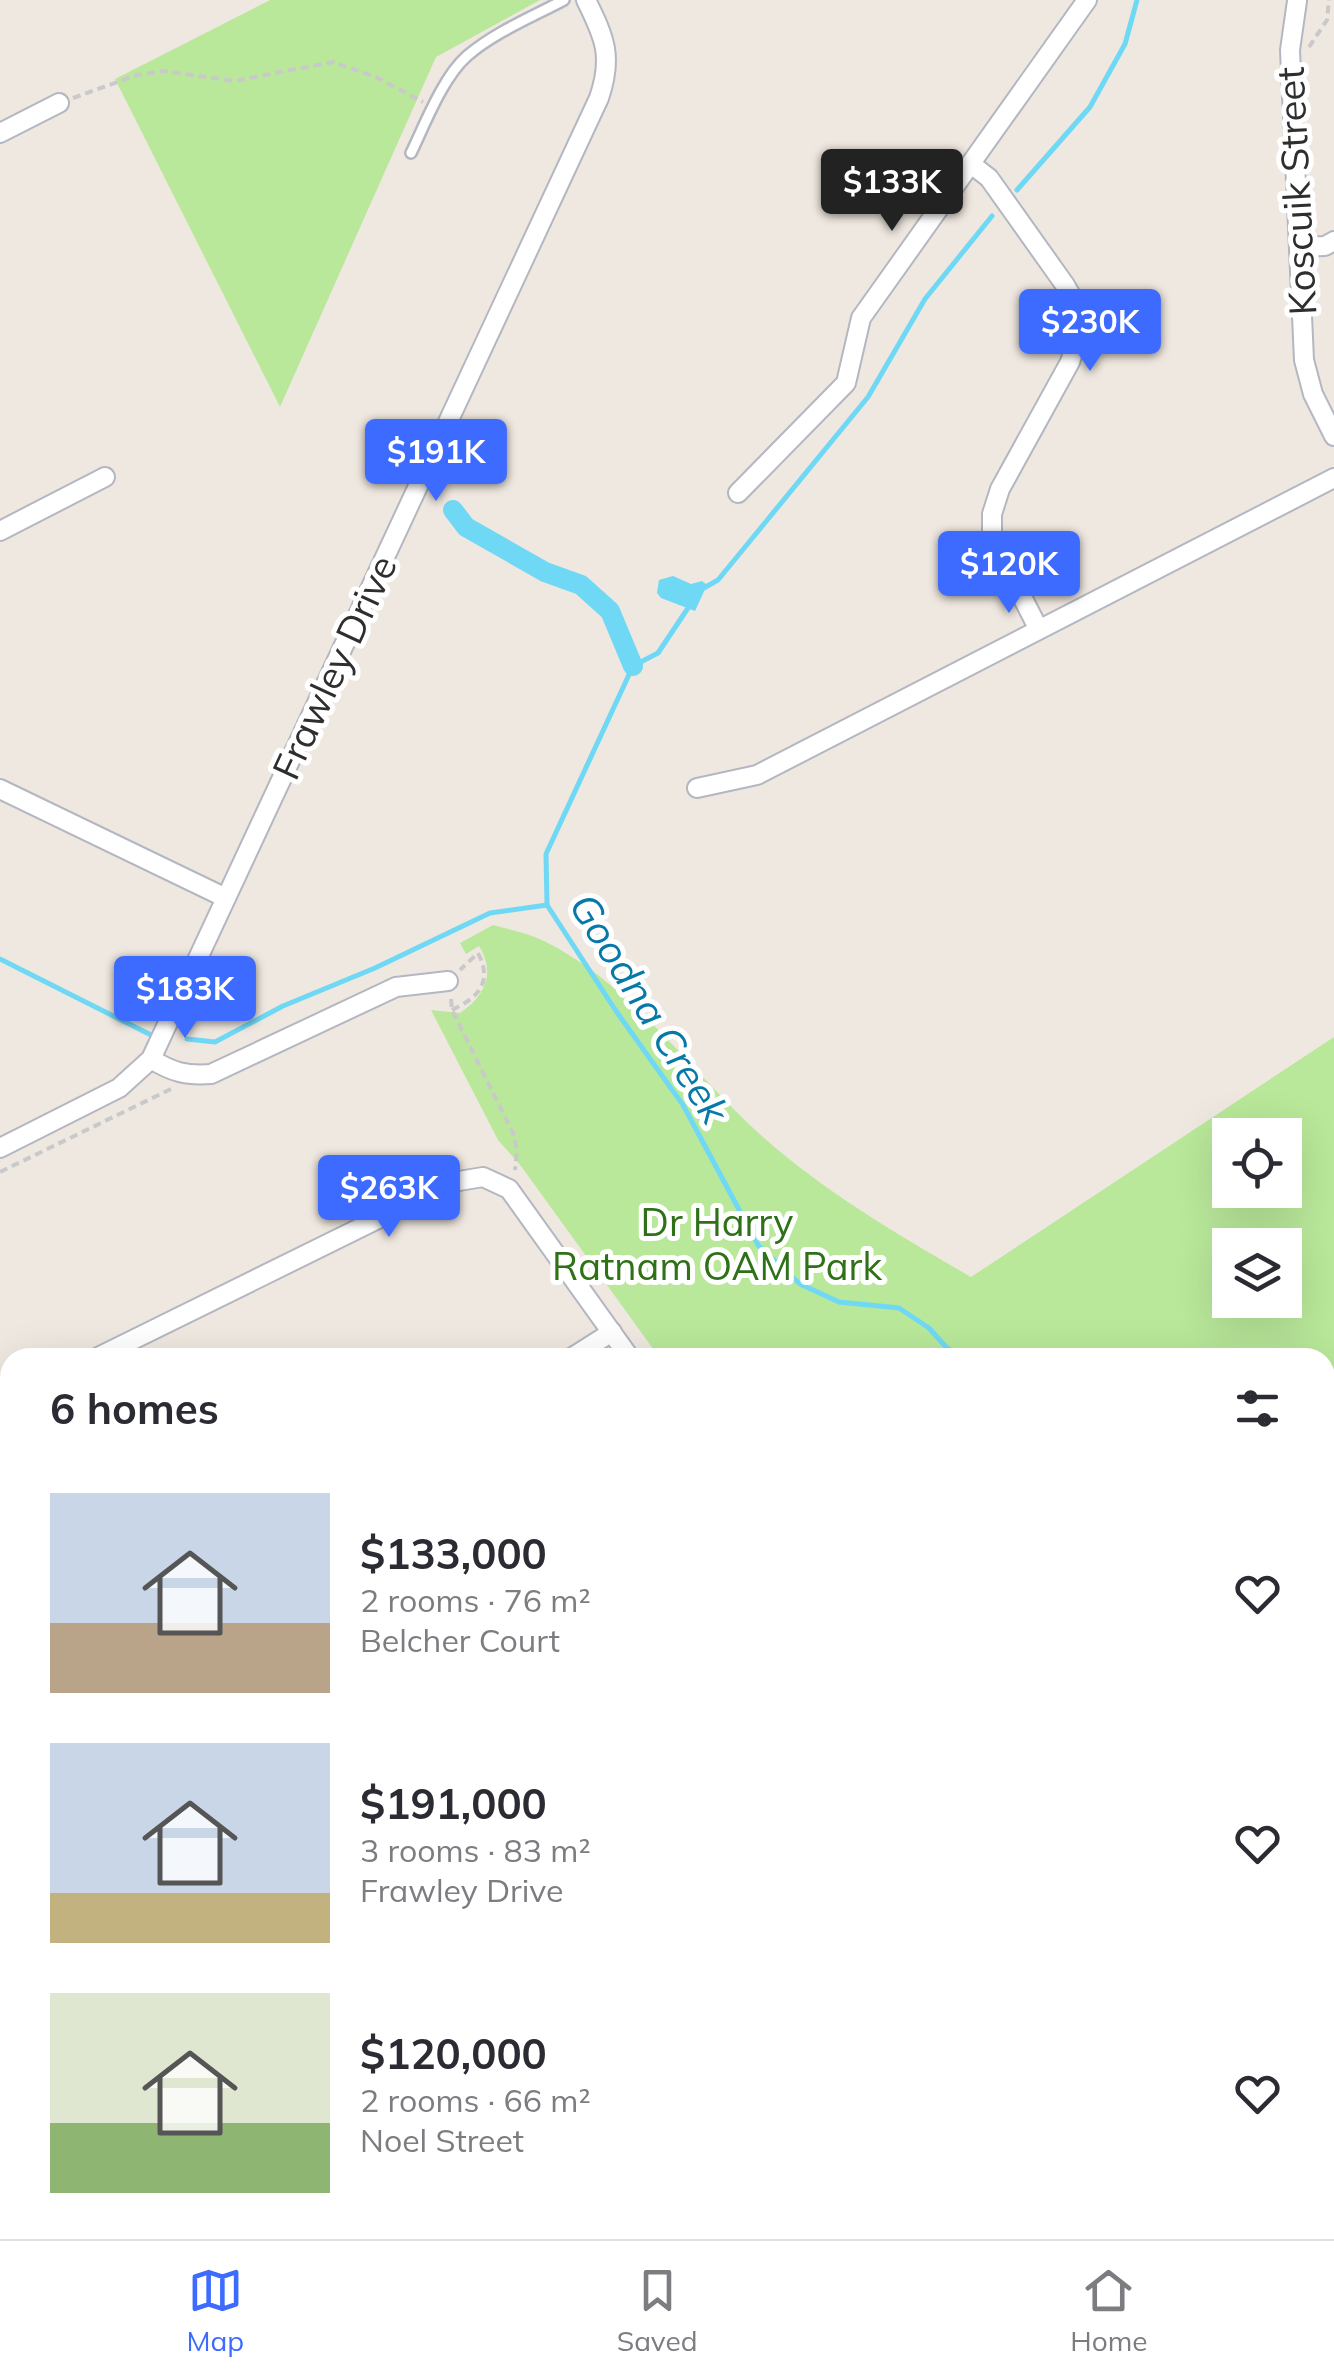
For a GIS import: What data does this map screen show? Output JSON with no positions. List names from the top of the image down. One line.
{"streets":{"street":["Koscuik Street","Frawley Drive"]},"water":["Goodna Creek"],"parks":["Dr Harry Ratnam OAM Park"],"page":{"price":["$133K","$230K","$191K","$120K","$183K","$263K"],"heading":"6 homes","list":[{"name":"$133,000","note":"2 rooms · 76 m² · Belcher Court"},{"name":"$191,000","note":"3 rooms · 83 m² · Frawley Drive"},{"name":"$120,000","note":"2 rooms · 66 m² · Noel Street"}],"tabs":["Map","Saved","Home"]}}
